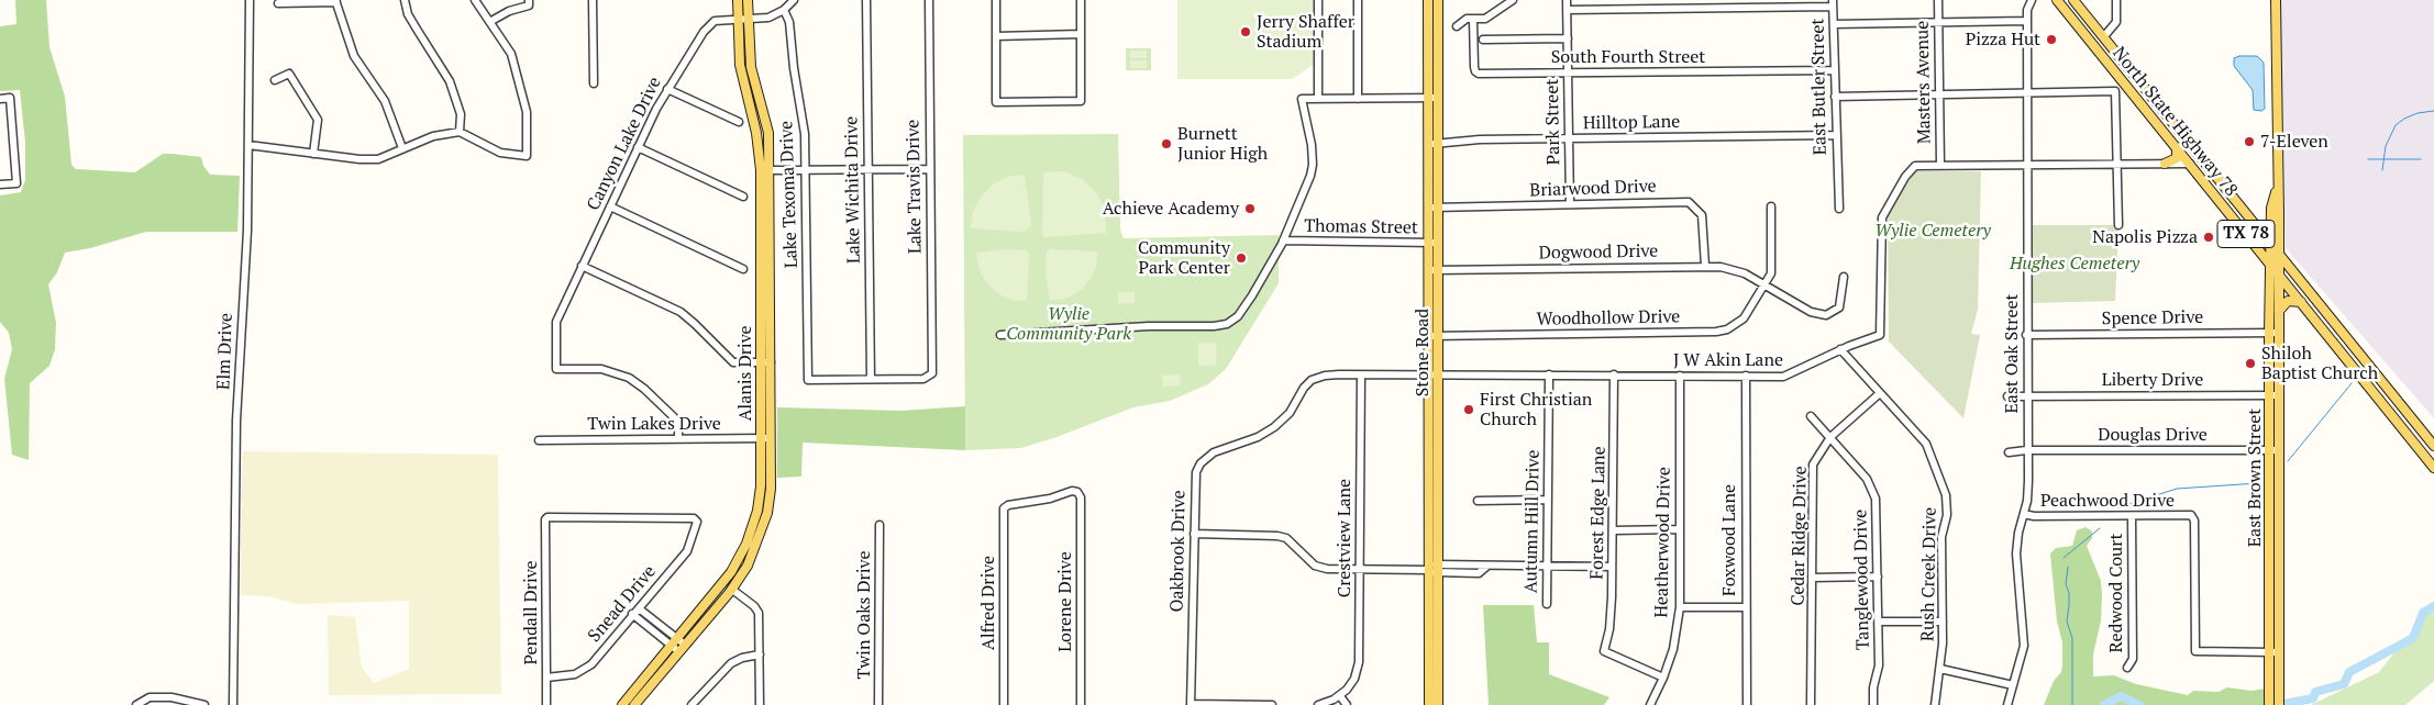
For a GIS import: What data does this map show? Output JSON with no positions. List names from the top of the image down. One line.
{"streets":{"main road":["North State Highway 78","TX 78","Stone Road","Alanis Drive","East Brown Street"],"street":["South Fourth Street","Masters Avenue","East Butler Street","Park Street","Hilltop Lane","Canyon Lake Drive","Lake Travis Drive","Briarwood Drive","Lake Wichita Drive","Lake Texoma Drive","Thomas Street","Dogwood Drive","Woodhollow Drive","Spence Drive","Elm Drive","East Oak Street","J W Akin Lane","Liberty Drive","Twin Lakes Drive","Douglas Drive","Peachwood Drive","Forest Edge Lane","Autumn Hill Drive","Cedar Ridge Drive","Crestview Lane","Foxwood Lane","Heatherwood Drive","Oakbrook Drive","Rush Creek Drive","Tanglewood Drive","Redwood Court","Lorene Drive","Alfred Drive","Snead Drive","Pendall Drive","Twin Oaks Drive"]},"crossings":[["South Fourth Street","East Butler Street"],["South Fourth Street","Park Street"],["Masters Avenue","J W Akin Lane"],["East Butler Street","Hilltop Lane"],["Park Street","Hilltop Lane"],["Park Street","Briarwood Drive"],["North State Highway 78","East Brown Street"],["Hilltop Lane","Stone Road"],["Canyon Lake Drive","Lake Texoma Drive"],["Canyon Lake Drive","Alanis Drive"],["Canyon Lake Drive","Twin Lakes Drive"],["Lake Travis Drive","Lake Wichita Drive"],["Lake Travis Drive","Lake Texoma Drive"],["Briarwood Drive","Dogwood Drive"],["Briarwood Drive","Stone Road"],["Lake Wichita Drive","Lake Texoma Drive"],["Thomas Street","Stone Road"],["Dogwood Drive","Woodhollow Drive"],["Dogwood Drive","Stone Road"],["Woodhollow Drive","Stone Road"],["Spence Drive","East Oak Street"],["Spence Drive","East Brown Street"],["Stone Road","J W Akin Lane"],["Stone Road","Oakbrook Drive"],["East Oak Street","Liberty Drive"],["East Oak Street","Douglas Drive"],["East Oak Street","Peachwood Drive"],["J W Akin Lane","Forest Edge Lane"],["J W Akin Lane","Autumn Hill Drive"],["J W Akin Lane","Foxwood Lane"],["J W Akin Lane","Heatherwood Drive"],["J W Akin Lane","Oakbrook Drive"],["J W Akin Lane","Rush Creek Drive"],["Alanis Drive","Twin Lakes Drive"],["Liberty Drive","East Brown Street"],["Douglas Drive","East Brown Street"],["East Brown Street","Peachwood Drive"],["Peachwood Drive","Redwood Court"],["Forest Edge Lane","Heatherwood Drive"],["Cedar Ridge Drive","Rush Creek Drive"],["Cedar Ridge Drive","Tanglewood Drive"],["Crestview Lane","Oakbrook Drive"],["Lorene Drive","Alfred Drive"],["Snead Drive","Pendall Drive"]],"parks":["Wylie Cemetery","Hughes Cemetery","Wylie Community Park"],"places":["Jerry Shaffer Stadium","Pizza Hut","7-Eleven","Burnett Junior High","Achieve Academy","Napolis Pizza","Community Park Center","Shiloh Baptist Church","First Christian Church"]}
